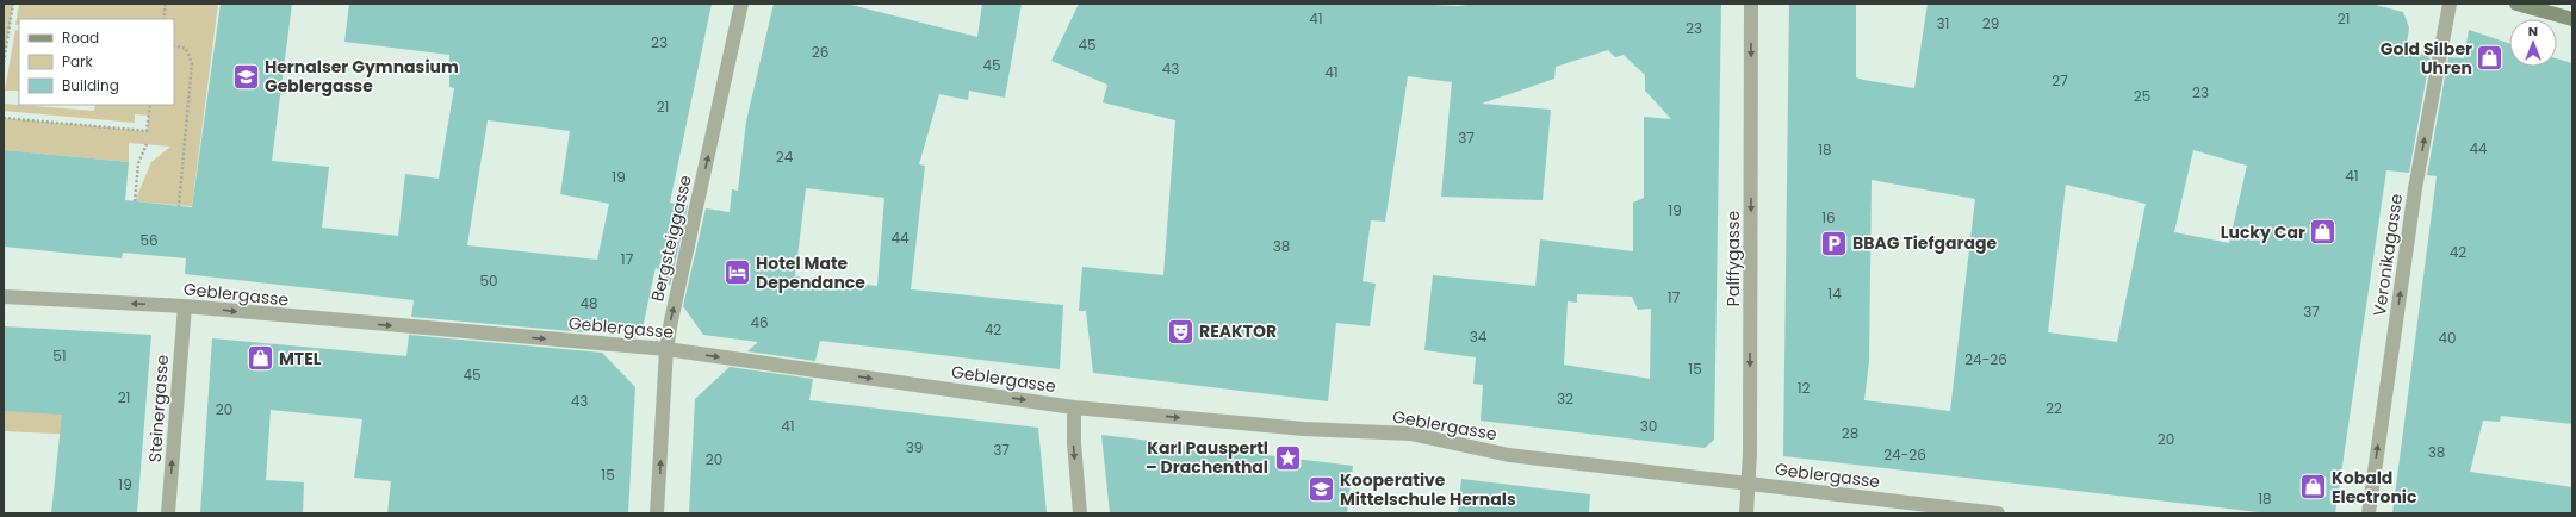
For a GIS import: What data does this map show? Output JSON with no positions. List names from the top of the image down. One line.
{"streets":{"street":["Bergsteiggasse","Veronikagasse","Palffygasse","Geblergasse","Steinergasse"]},"crossings":[["Bergsteiggasse","Geblergasse"],["Palffygasse","Geblergasse"],["Geblergasse","Steinergasse"]],"one_way":["Bergsteiggasse","Veronikagasse","Palffygasse","Steinergasse"],"places":{"shop":["Gold Silber Uhren","Lucky Car","MTEL","Kobald Electronic"],"school or university":["Hernalser Gymnasium Geblergasse","Kooperative Mittelschule Hernals"],"parking":["BBAG Tiefgarage"],"hotel":["Hotel Mate Dependance"],"theatre":["REAKTOR"],"place":["Karl Pauspertl – Drachenthal"]},"house_numbers":["41","21","31","29","23","23","45","26","45","43","41","27","23","25","21","37","44","18","24","41","19","19","16","44","56","38","42","17","50","14","17","48","37","46","42","34","40","51","24-26","15","45","12","21","32","43","22","20","41","30","28","20","39","37","38","24-26","20","15","19","18"],"legend":["Road","Park","Building"],"north":"top"}
